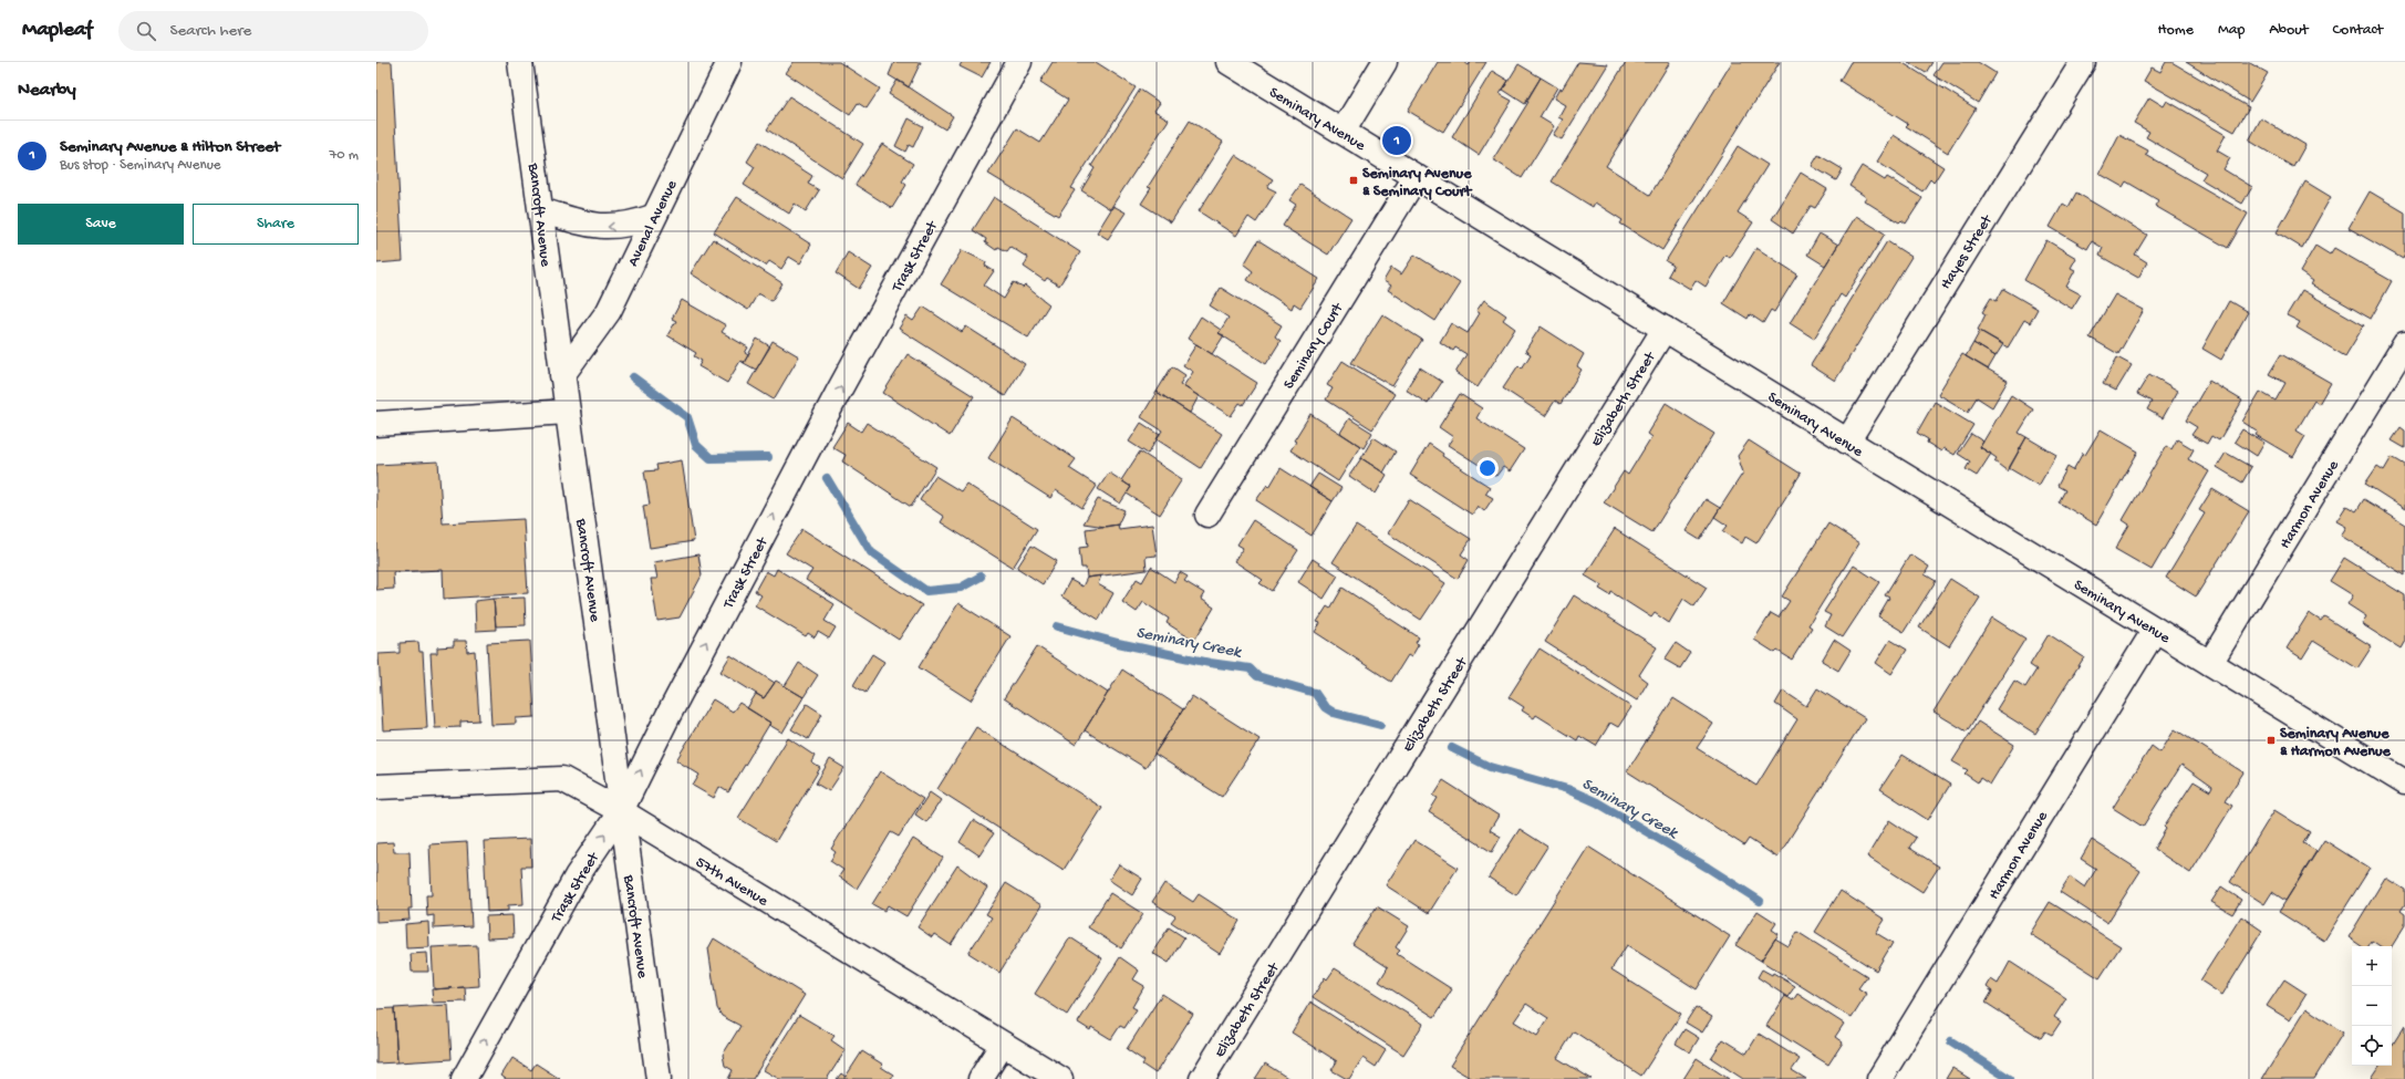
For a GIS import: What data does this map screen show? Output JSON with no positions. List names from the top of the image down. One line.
{"streets":{"street":["Seminary Avenue","Bancroft Avenue","Avenal Avenue","Hayes Street","Trask Street","Seminary Court","Elizabeth Street","Harmon Avenue","57th Avenue"]},"crossings":[["Seminary Avenue","Hayes Street"],["Seminary Avenue","Seminary Court"],["Seminary Avenue","Elizabeth Street"],["Seminary Avenue","Harmon Avenue"],["Bancroft Avenue","Avenal Avenue"],["Bancroft Avenue","Trask Street"],["Bancroft Avenue","57th Avenue"],["Trask Street","57th Avenue"]],"one_way":["Trask Street"],"water":["Seminary Creek"],"places":{"transit":["Seminary Avenue & Seminary Court","Seminary Avenue & Harmon Avenue"]},"page":{"header":"Mapleaf","search":"Search here","nav":["Home","Map","About","Contact"],"heading":"Nearby","list":[{"mark":"1","name":"Seminary Avenue & Hilton Street","note":"Bus stop · Seminary Avenue","value":"70 m"}],"pins":"1","buttons":["Save","Share"],"map_buttons":["+","−"]}}
